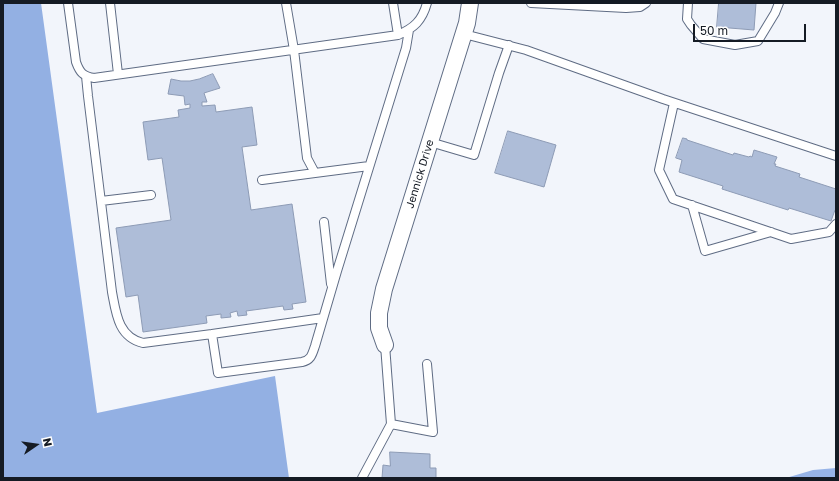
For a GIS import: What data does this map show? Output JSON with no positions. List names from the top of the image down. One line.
{"streets":{"street":["Jennick Drive"]},"scale_bar":"50 m","north":"right"}
